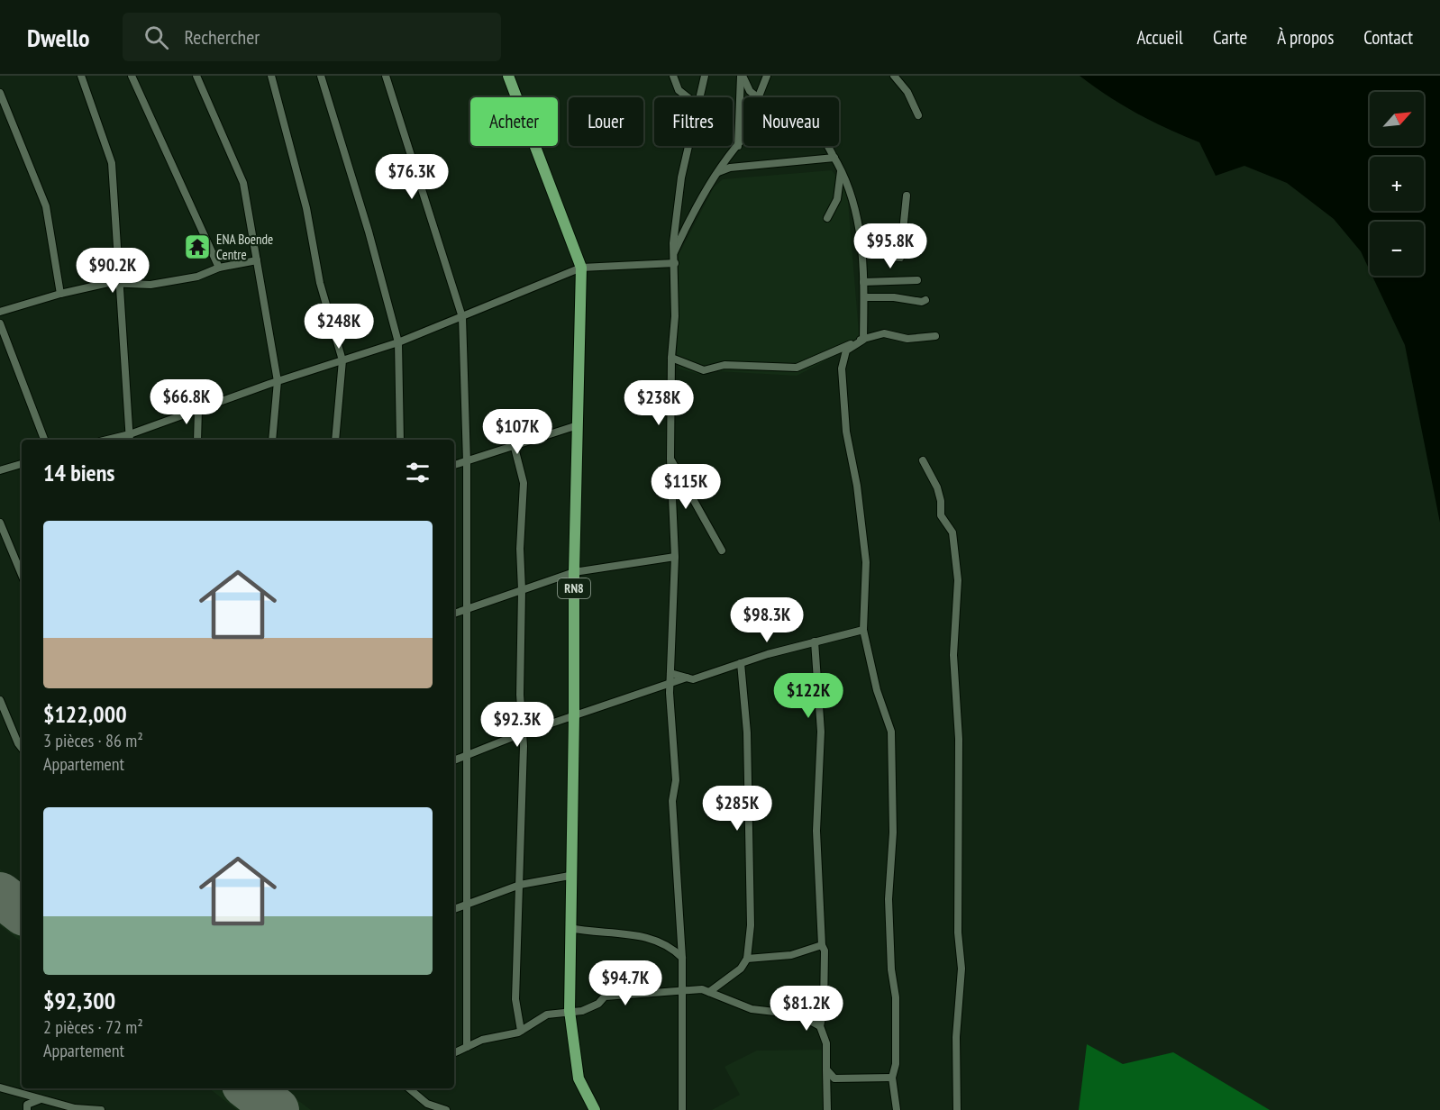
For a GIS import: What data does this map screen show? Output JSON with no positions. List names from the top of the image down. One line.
{"streets":{"main road":["RN8"]},"places":{"temple":["ENA Boende Centre"]},"north":"top right","page":{"header":"Dwello","search":"Rechercher","nav":["Accueil","Carte","À propos","Contact"],"map_buttons":["+","−"],"chip":["Acheter","Louer","Filtres","Nouveau"],"price":["$76.3K","$95.8K","$90.2K","$248K","$66.8K","$238K","$107K","$115K","$98.3K","$122K","$92.3K","$285K","$94.7K","$81.2K"],"heading":"14 biens","list":[{"name":"$122,000","note":"3 pièces · 86 m² · Appartement"},{"name":"$92,300","note":"2 pièces · 72 m² · Appartement"}]}}
